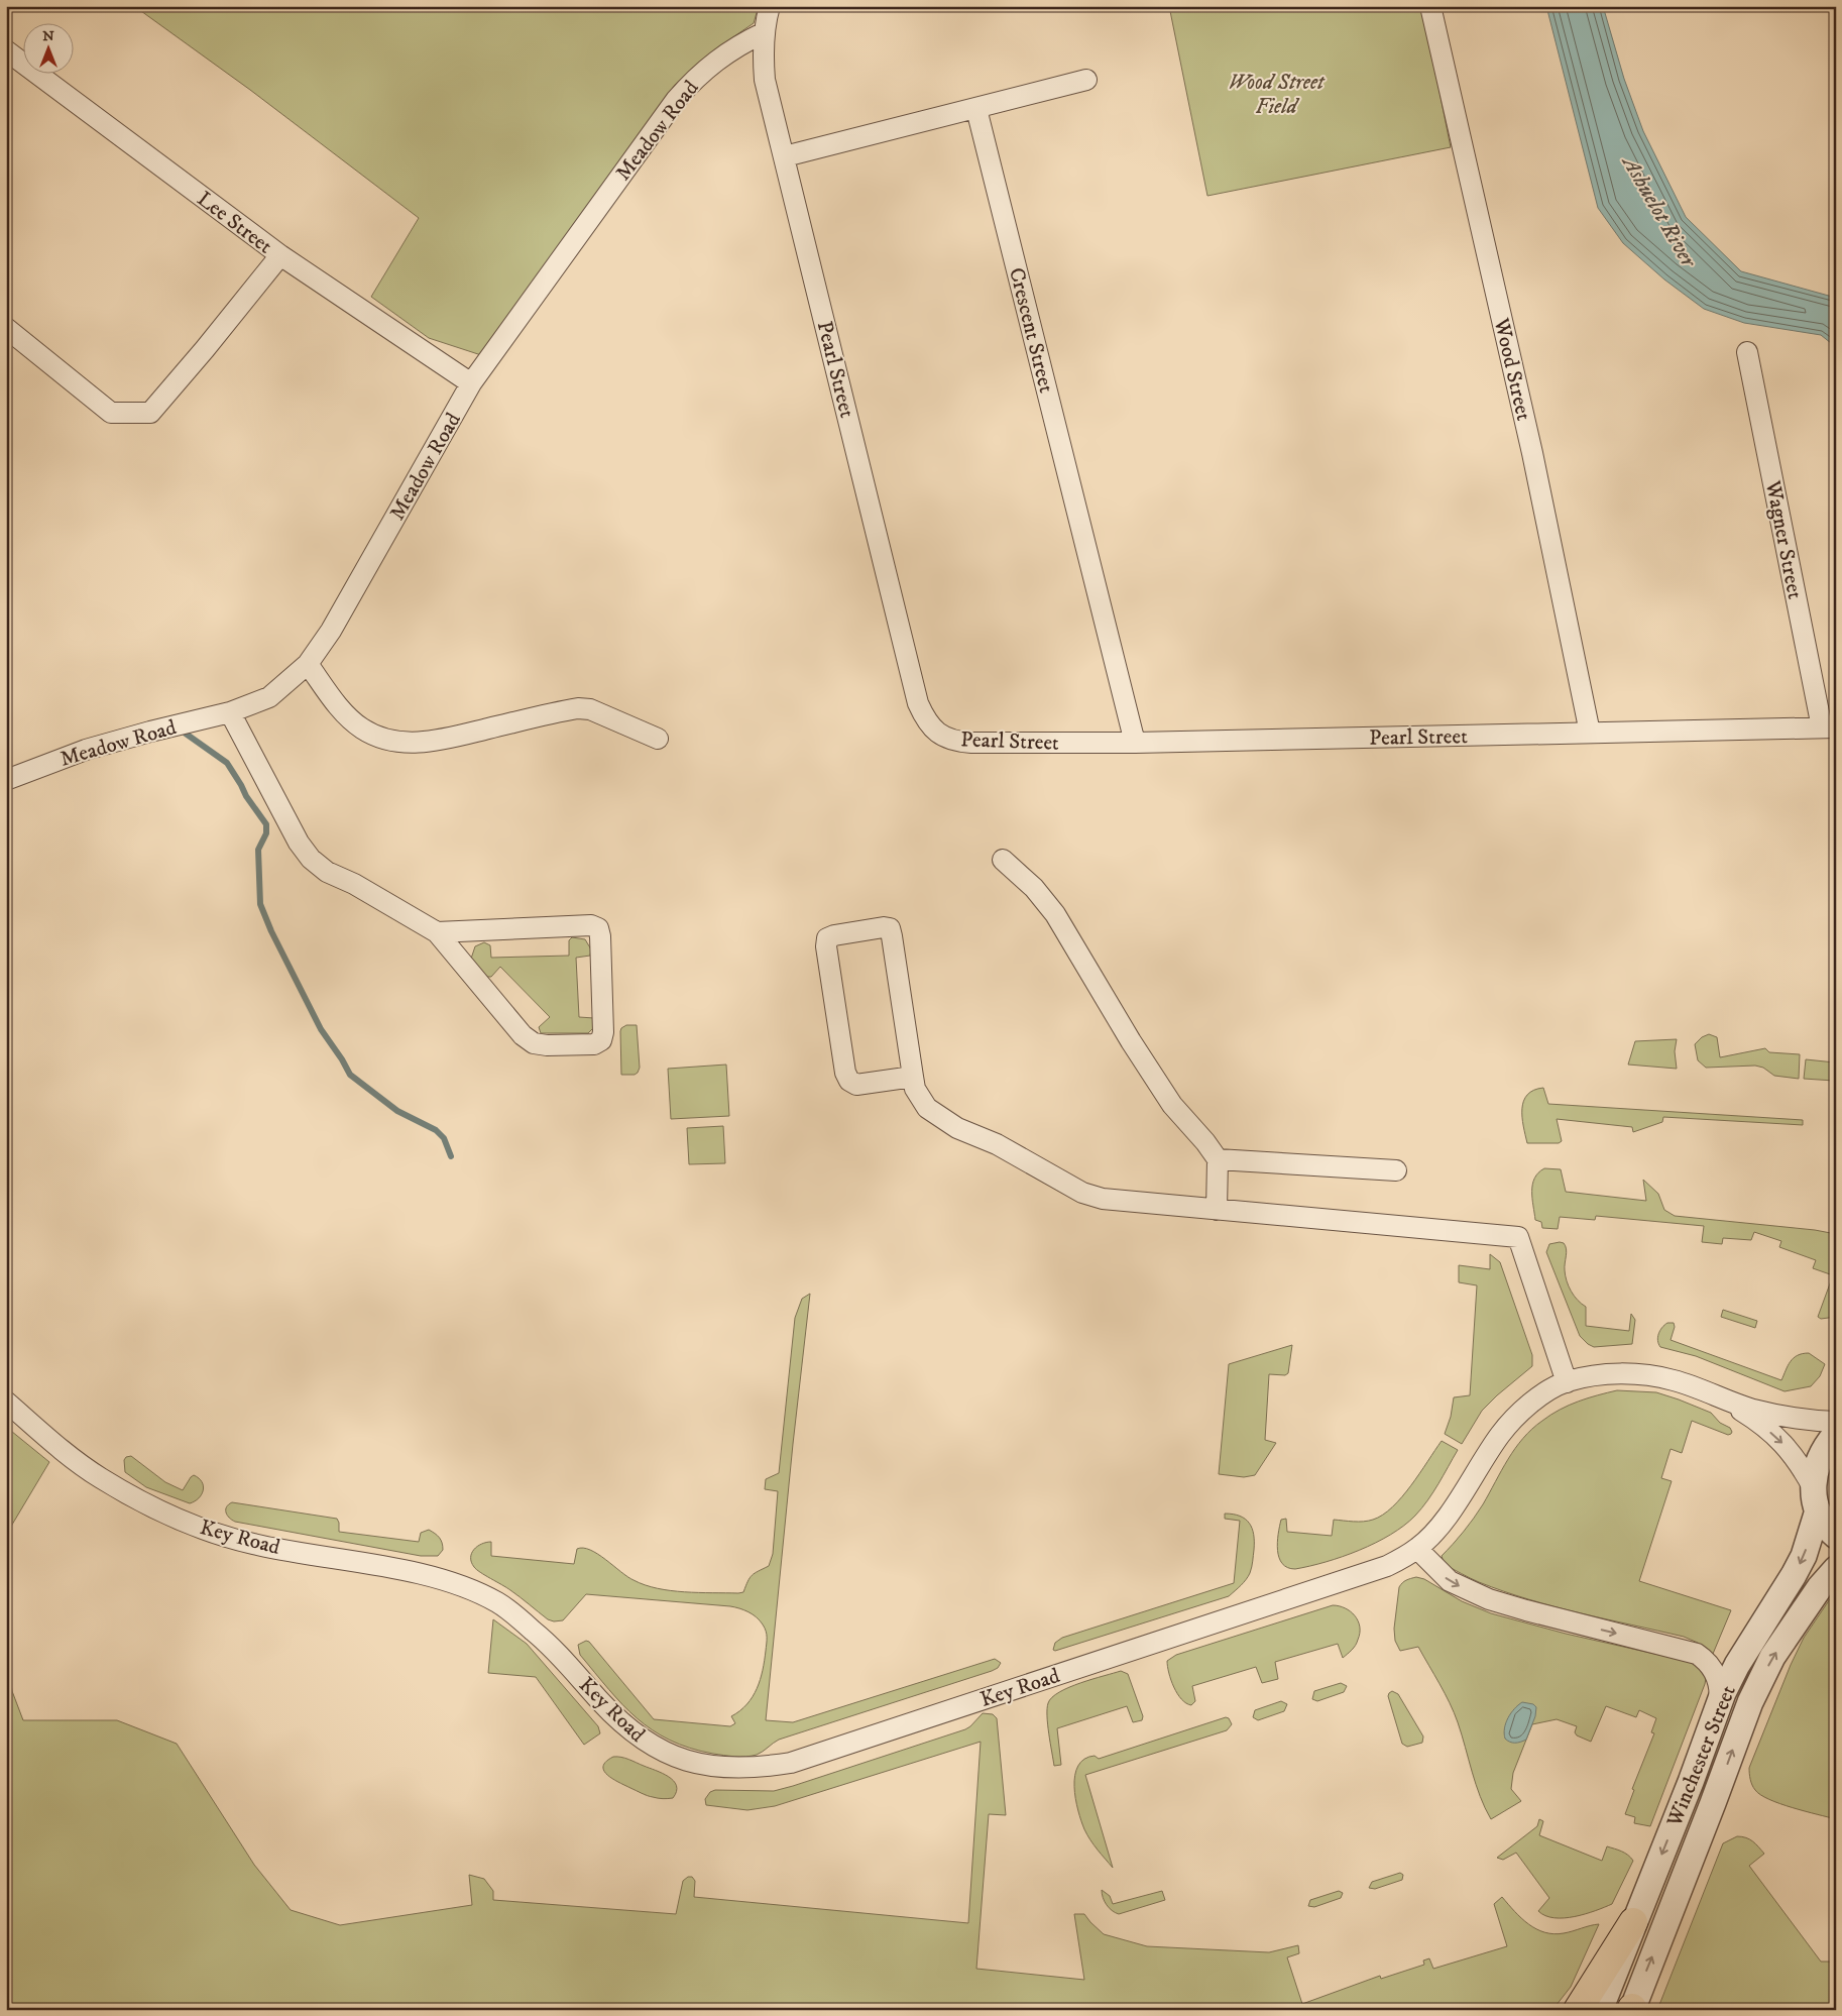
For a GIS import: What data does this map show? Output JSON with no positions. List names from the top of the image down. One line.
{"streets":{"street":["Meadow Road","Lee Street","Crescent Street","Pearl Street","Wood Street","Wagner Street","Key Road","Winchester Street"]},"crossings":[["Meadow Road","Lee Street"],["Meadow Road","Pearl Street"],["Crescent Street","Pearl Street"],["Pearl Street","Wood Street"],["Pearl Street","Wagner Street"]],"water":["Ashuelot River"],"parks":["Wood Street Field"],"north":"top"}
